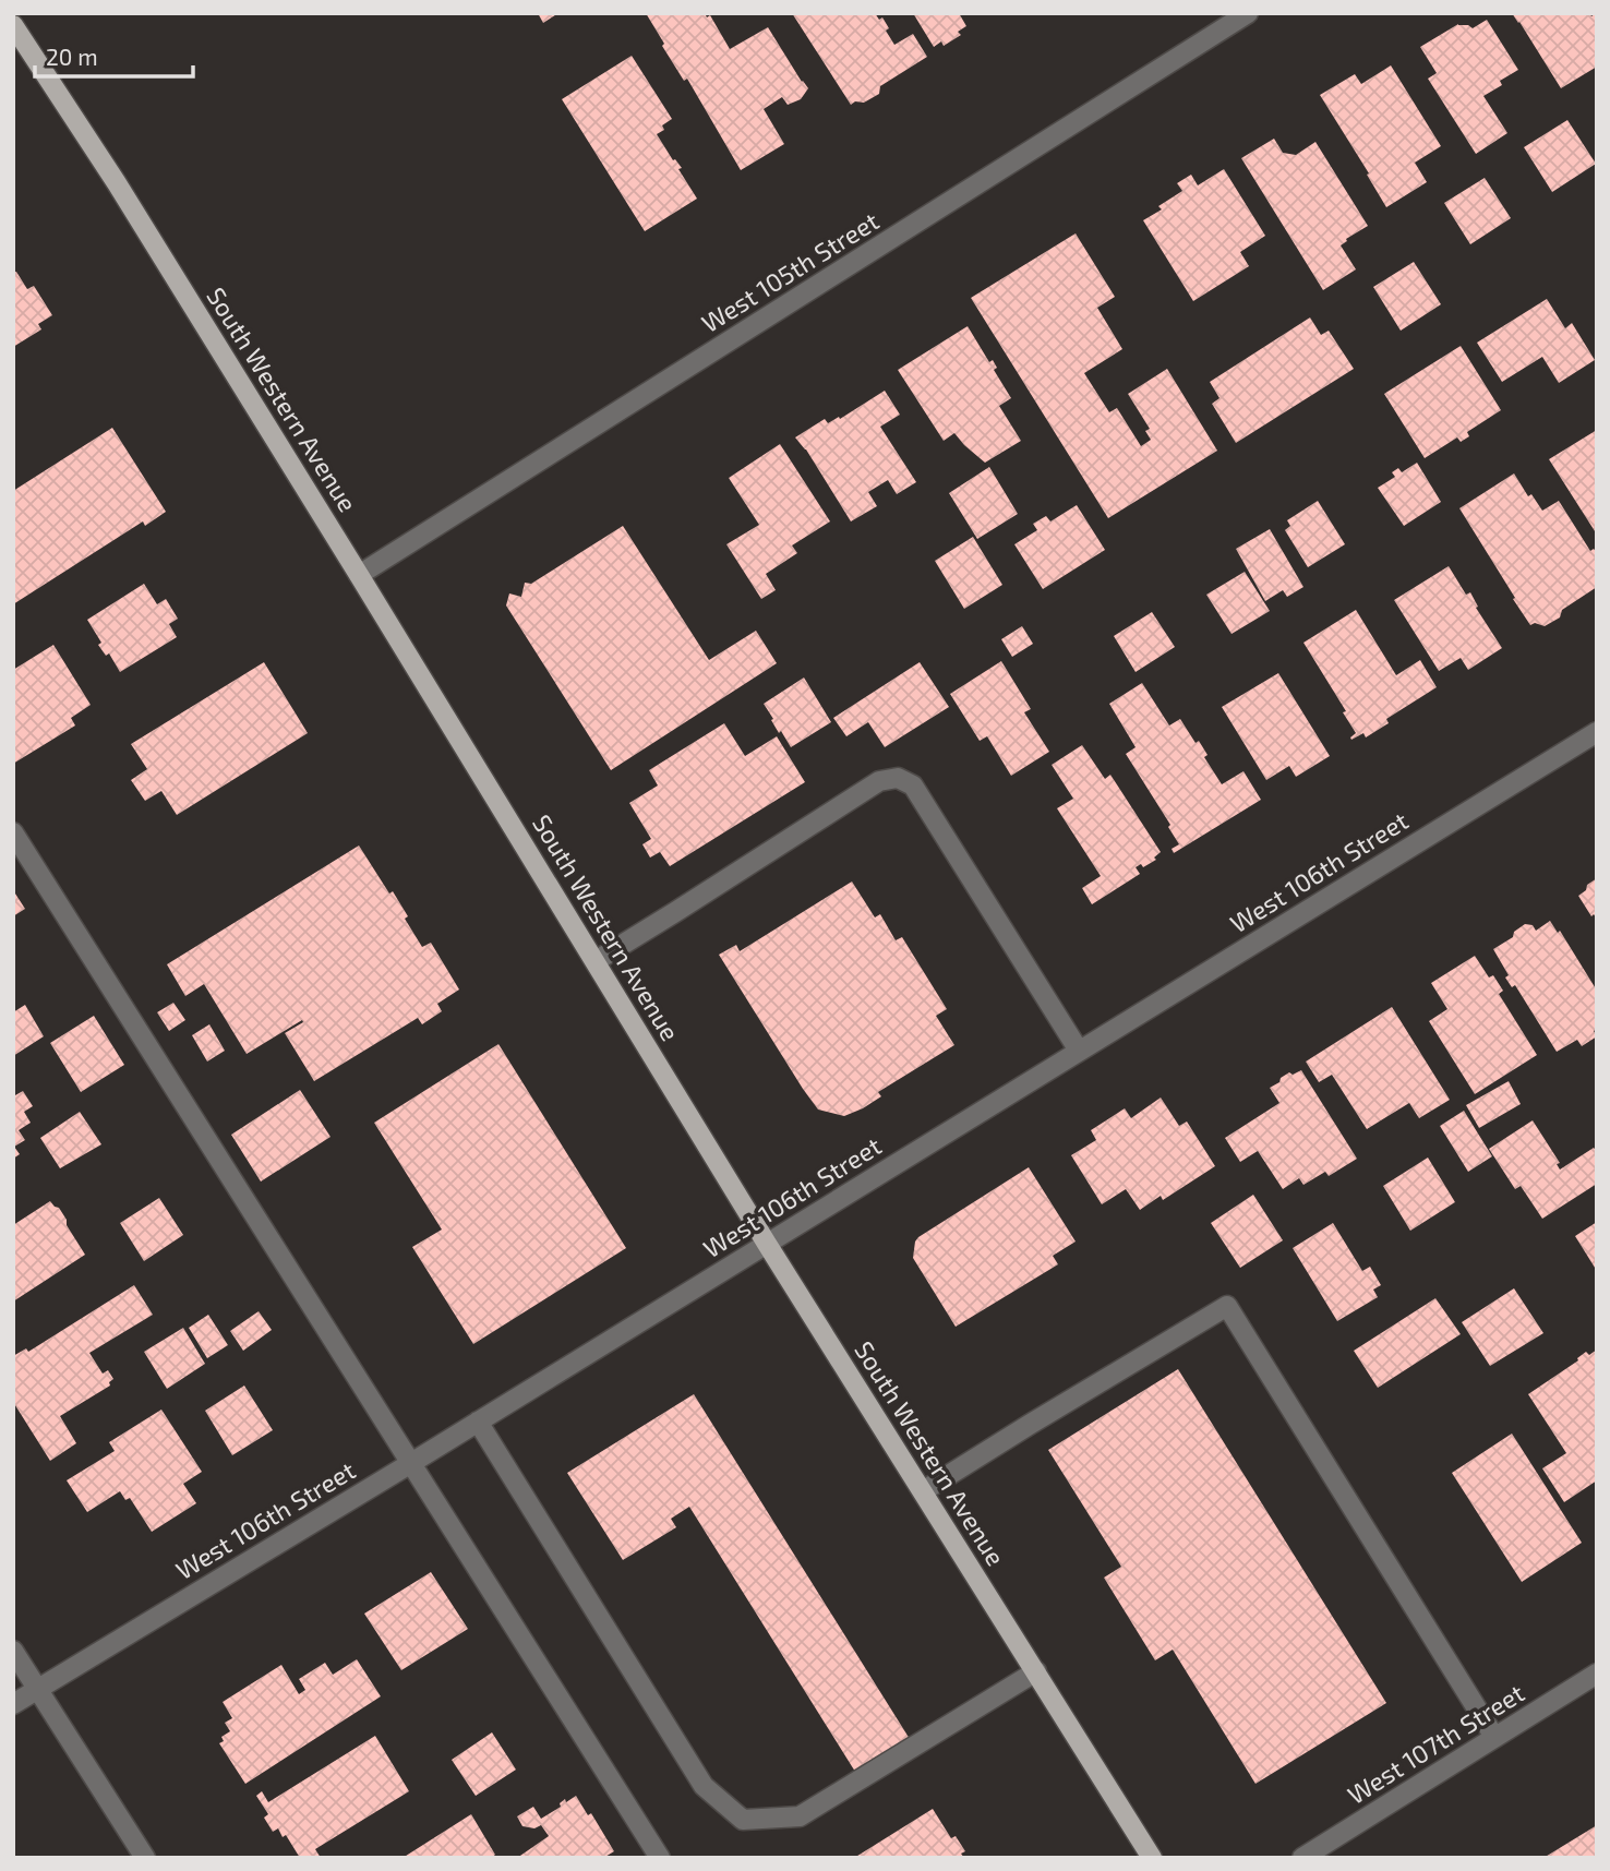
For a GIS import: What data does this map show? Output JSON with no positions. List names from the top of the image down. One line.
{"streets":{"main road":["South Western Avenue"],"street":["West 105th Street","West 106th Street","West 107th Street"]},"crossings":[["West 105th Street","South Western Avenue"],["South Western Avenue","West 106th Street"]],"scale_bar":"20 m"}
